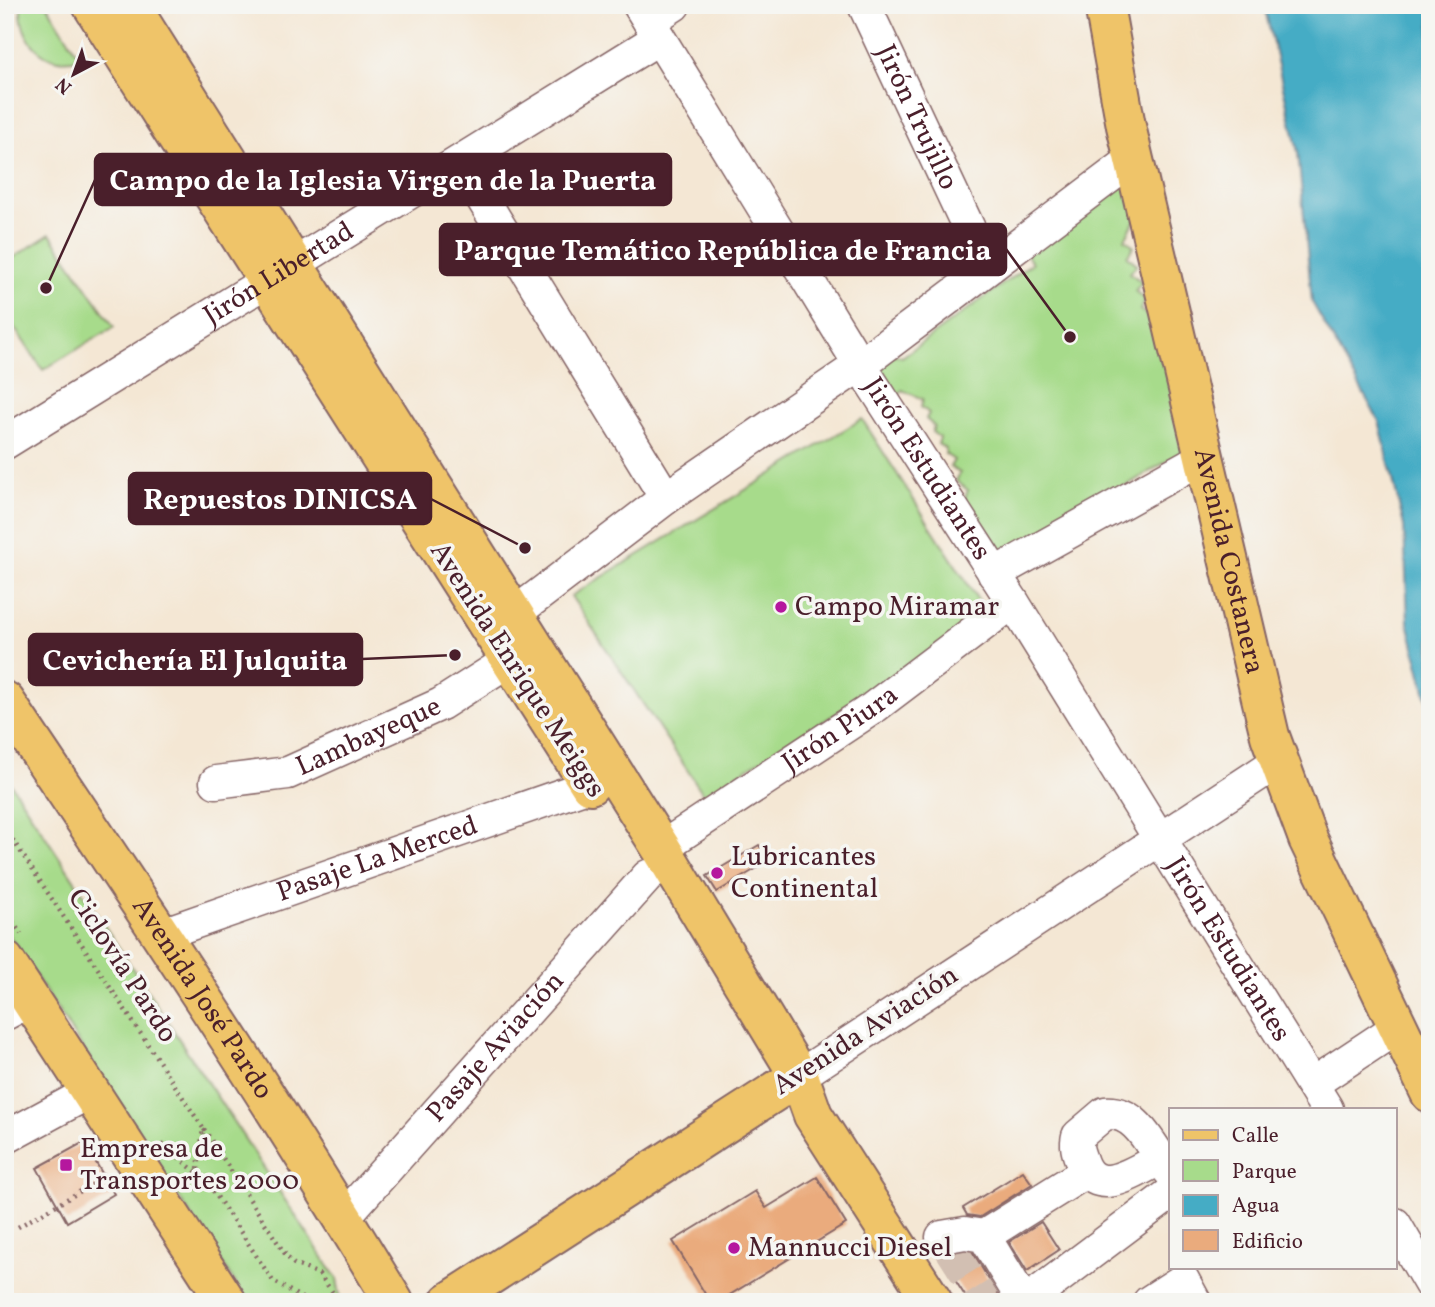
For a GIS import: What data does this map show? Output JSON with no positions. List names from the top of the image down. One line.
{"streets":{"main road":["Avenida Costanera","Avenida Enrique Meiggs","Avenida José Pardo","Avenida Aviación"],"street":["Jirón Trujillo","Jirón Libertad","Jirón Estudiantes","Jirón Piura","Lambayeque","Pasaje La Merced","Pasaje Aviación"],"path":["Ciclovía Pardo"]},"crossings":[["Jirón Libertad","Jirón Estudiantes"],["Jirón Libertad","Avenida Enrique Meiggs"],["Jirón Estudiantes","Jirón Piura"],["Jirón Estudiantes","Avenida Aviación"],["Avenida Costanera","Avenida Aviación"],["Avenida Enrique Meiggs","Jirón Piura"],["Avenida Enrique Meiggs","Lambayeque"],["Avenida Enrique Meiggs","Pasaje La Merced"],["Avenida Enrique Meiggs","Avenida Aviación"],["Avenida Enrique Meiggs","Pasaje Aviación"],["Jirón Piura","Pasaje Aviación"],["Pasaje La Merced","Avenida José Pardo"],["Avenida José Pardo","Pasaje Aviación"]],"places":{"other":["Campo de la Iglesia Virgen de la Puerta","Parque Temático República de Francia","Repuestos DINICSA","Campo Miramar","Cevichería El Julquita","Lubricantes Continental","Mannucci Diesel"],"transit":["Empresa de Transportes 2000"]},"legend":["Calle","Parque","Agua","Edificio"],"north":"bottom left"}
